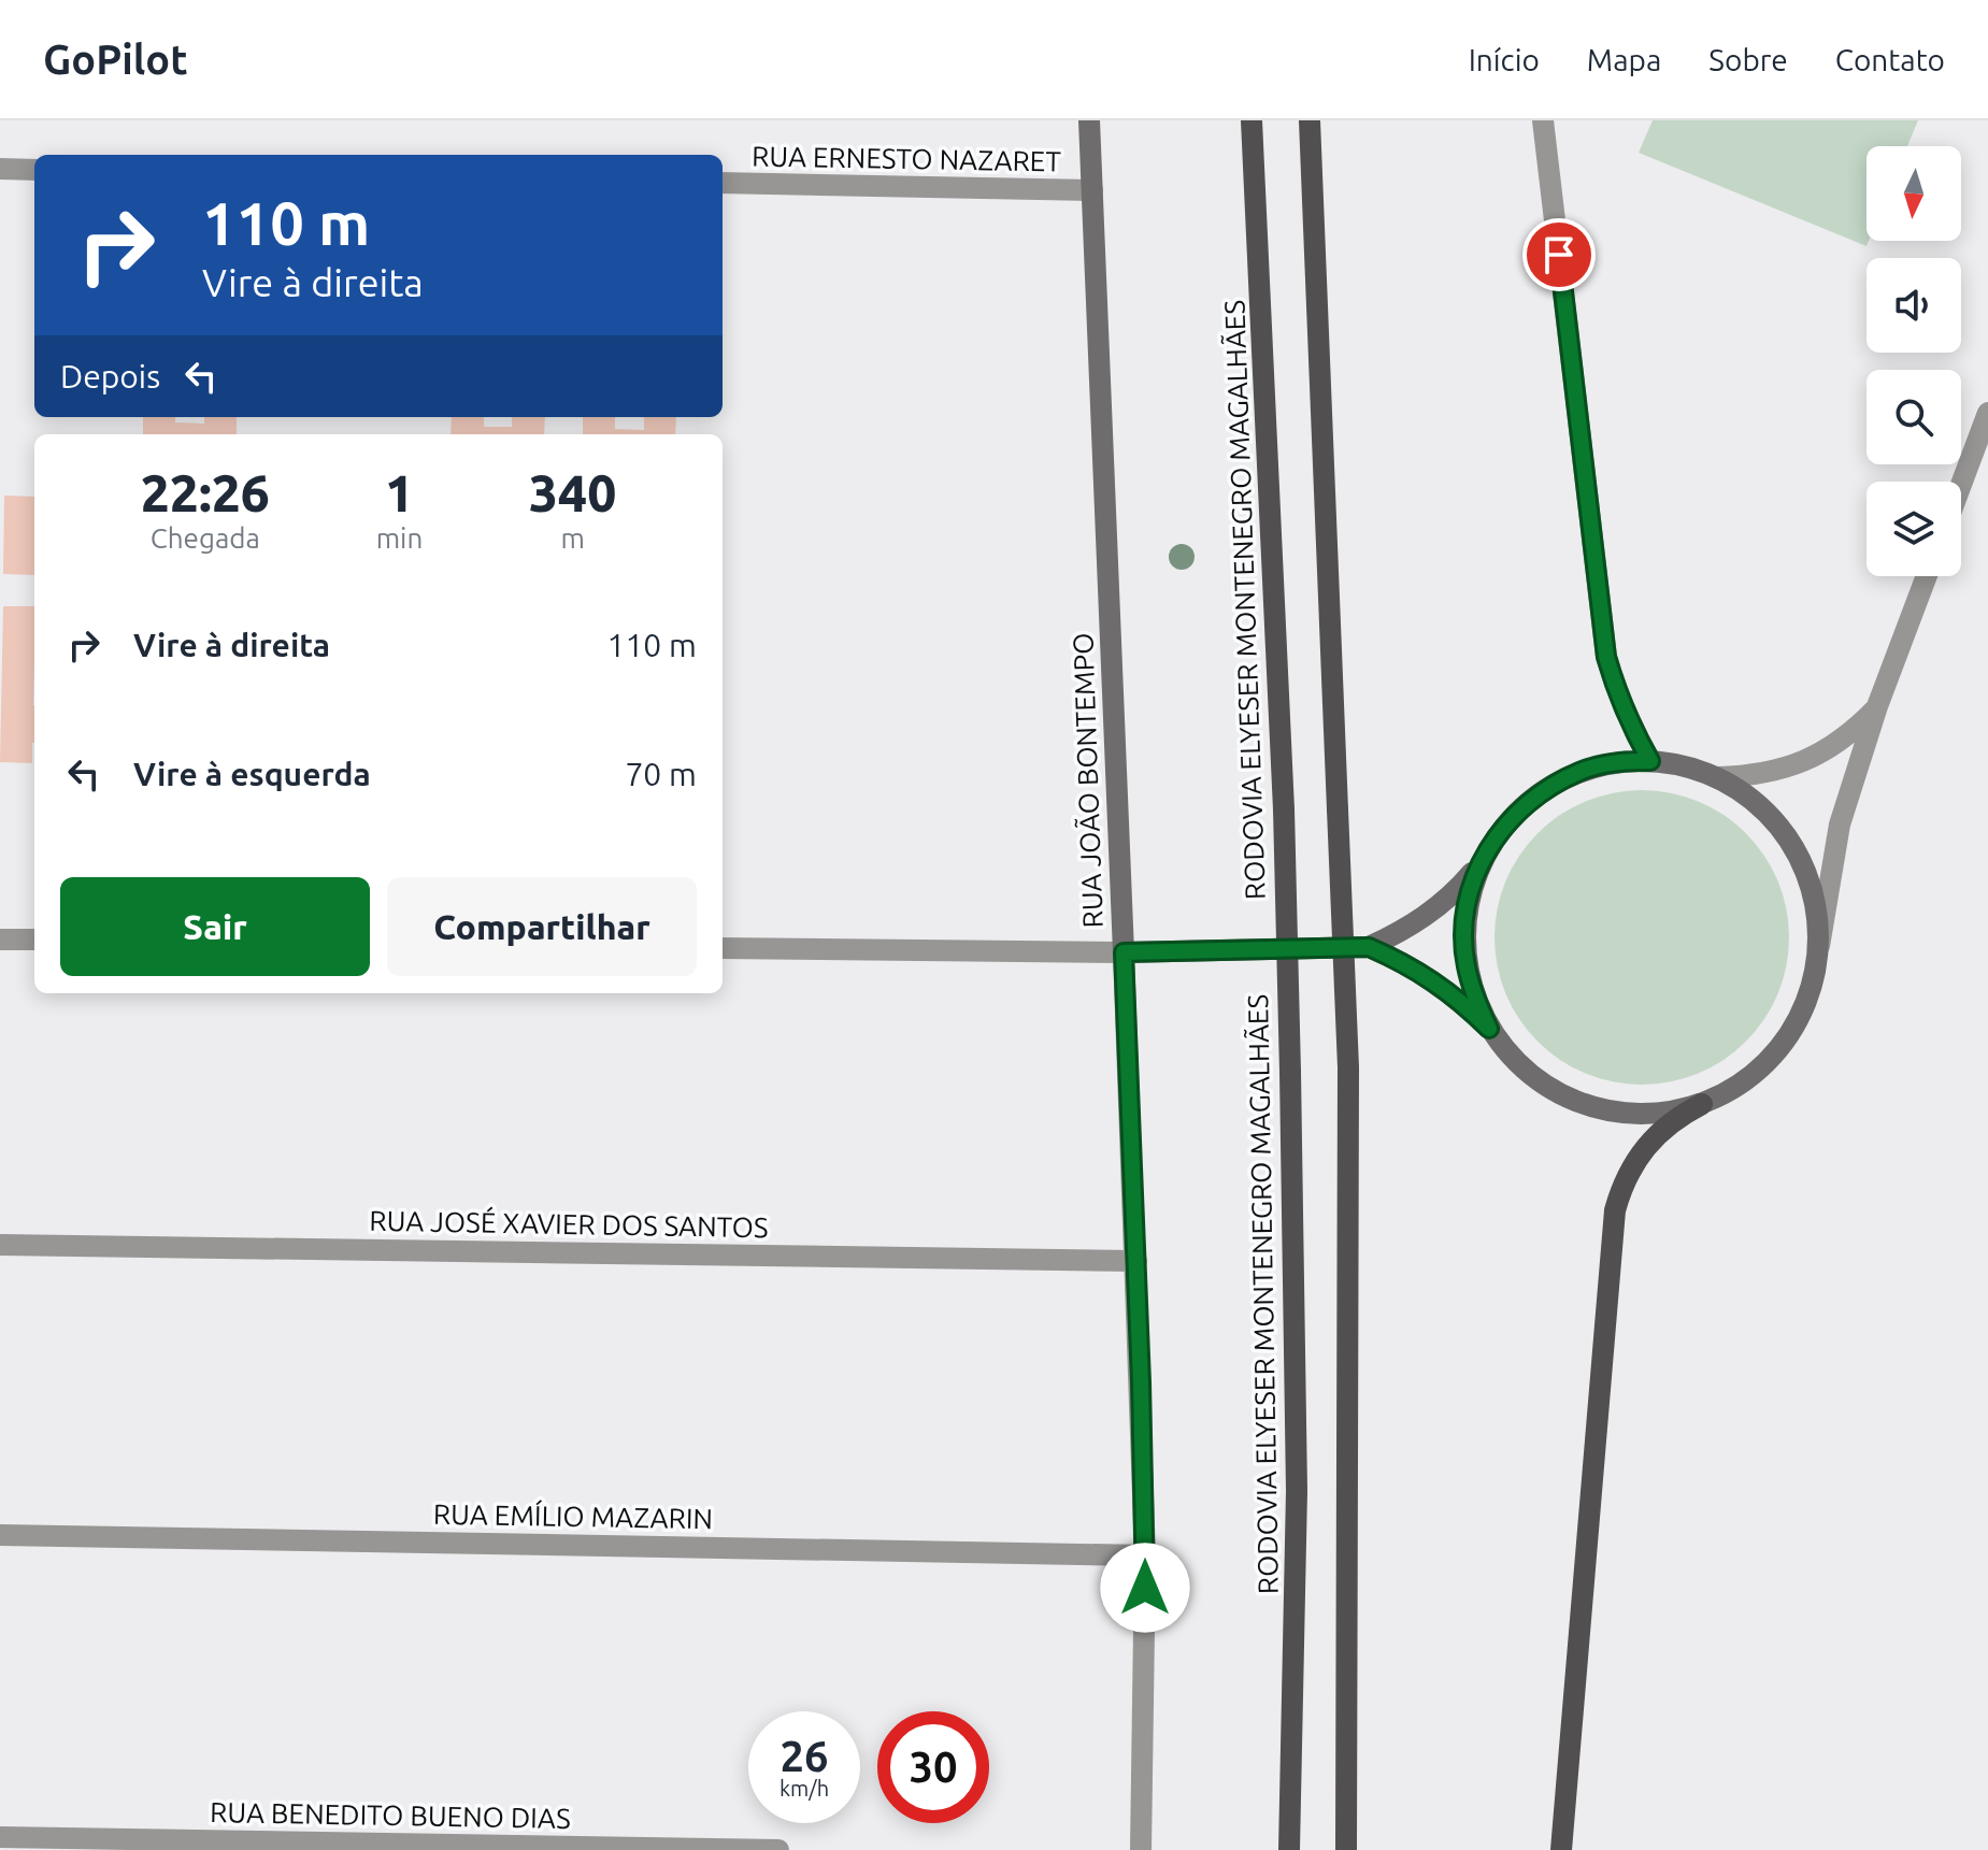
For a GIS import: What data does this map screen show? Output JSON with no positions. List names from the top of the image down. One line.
{"streets":{"main road":["RODOVIA ELYESER MONTENEGRO MAGALHÃES"],"street":["RUA ERNESTO NAZARET","RUA JOÃO BONTEMPO","RUA JOSÉ XAVIER DOS SANTOS","RUA EMÍLIO MAZARIN","RUA BENEDITO BUENO DIAS"]},"crossings":[["RUA ERNESTO NAZARET","RUA JOÃO BONTEMPO"],["RUA JOÃO BONTEMPO","RUA JOSÉ XAVIER DOS SANTOS"],["RUA JOÃO BONTEMPO","RUA EMÍLIO MAZARIN"]],"north":"bottom","page":{"header":"GoPilot","nav":["Início","Mapa","Sobre","Contato"],"turn":["110 m","Vire à direita"],"then":"Depois","eta":["22:26","Chegada","1","min","340","m"],"list":[{"name":"Vire à direita","value":"110 m"},{"name":"Vire à esquerda","value":"70 m"}],"buttons":["Sair","Compartilhar"],"speed":"26 km/h","limit":"30"}}
